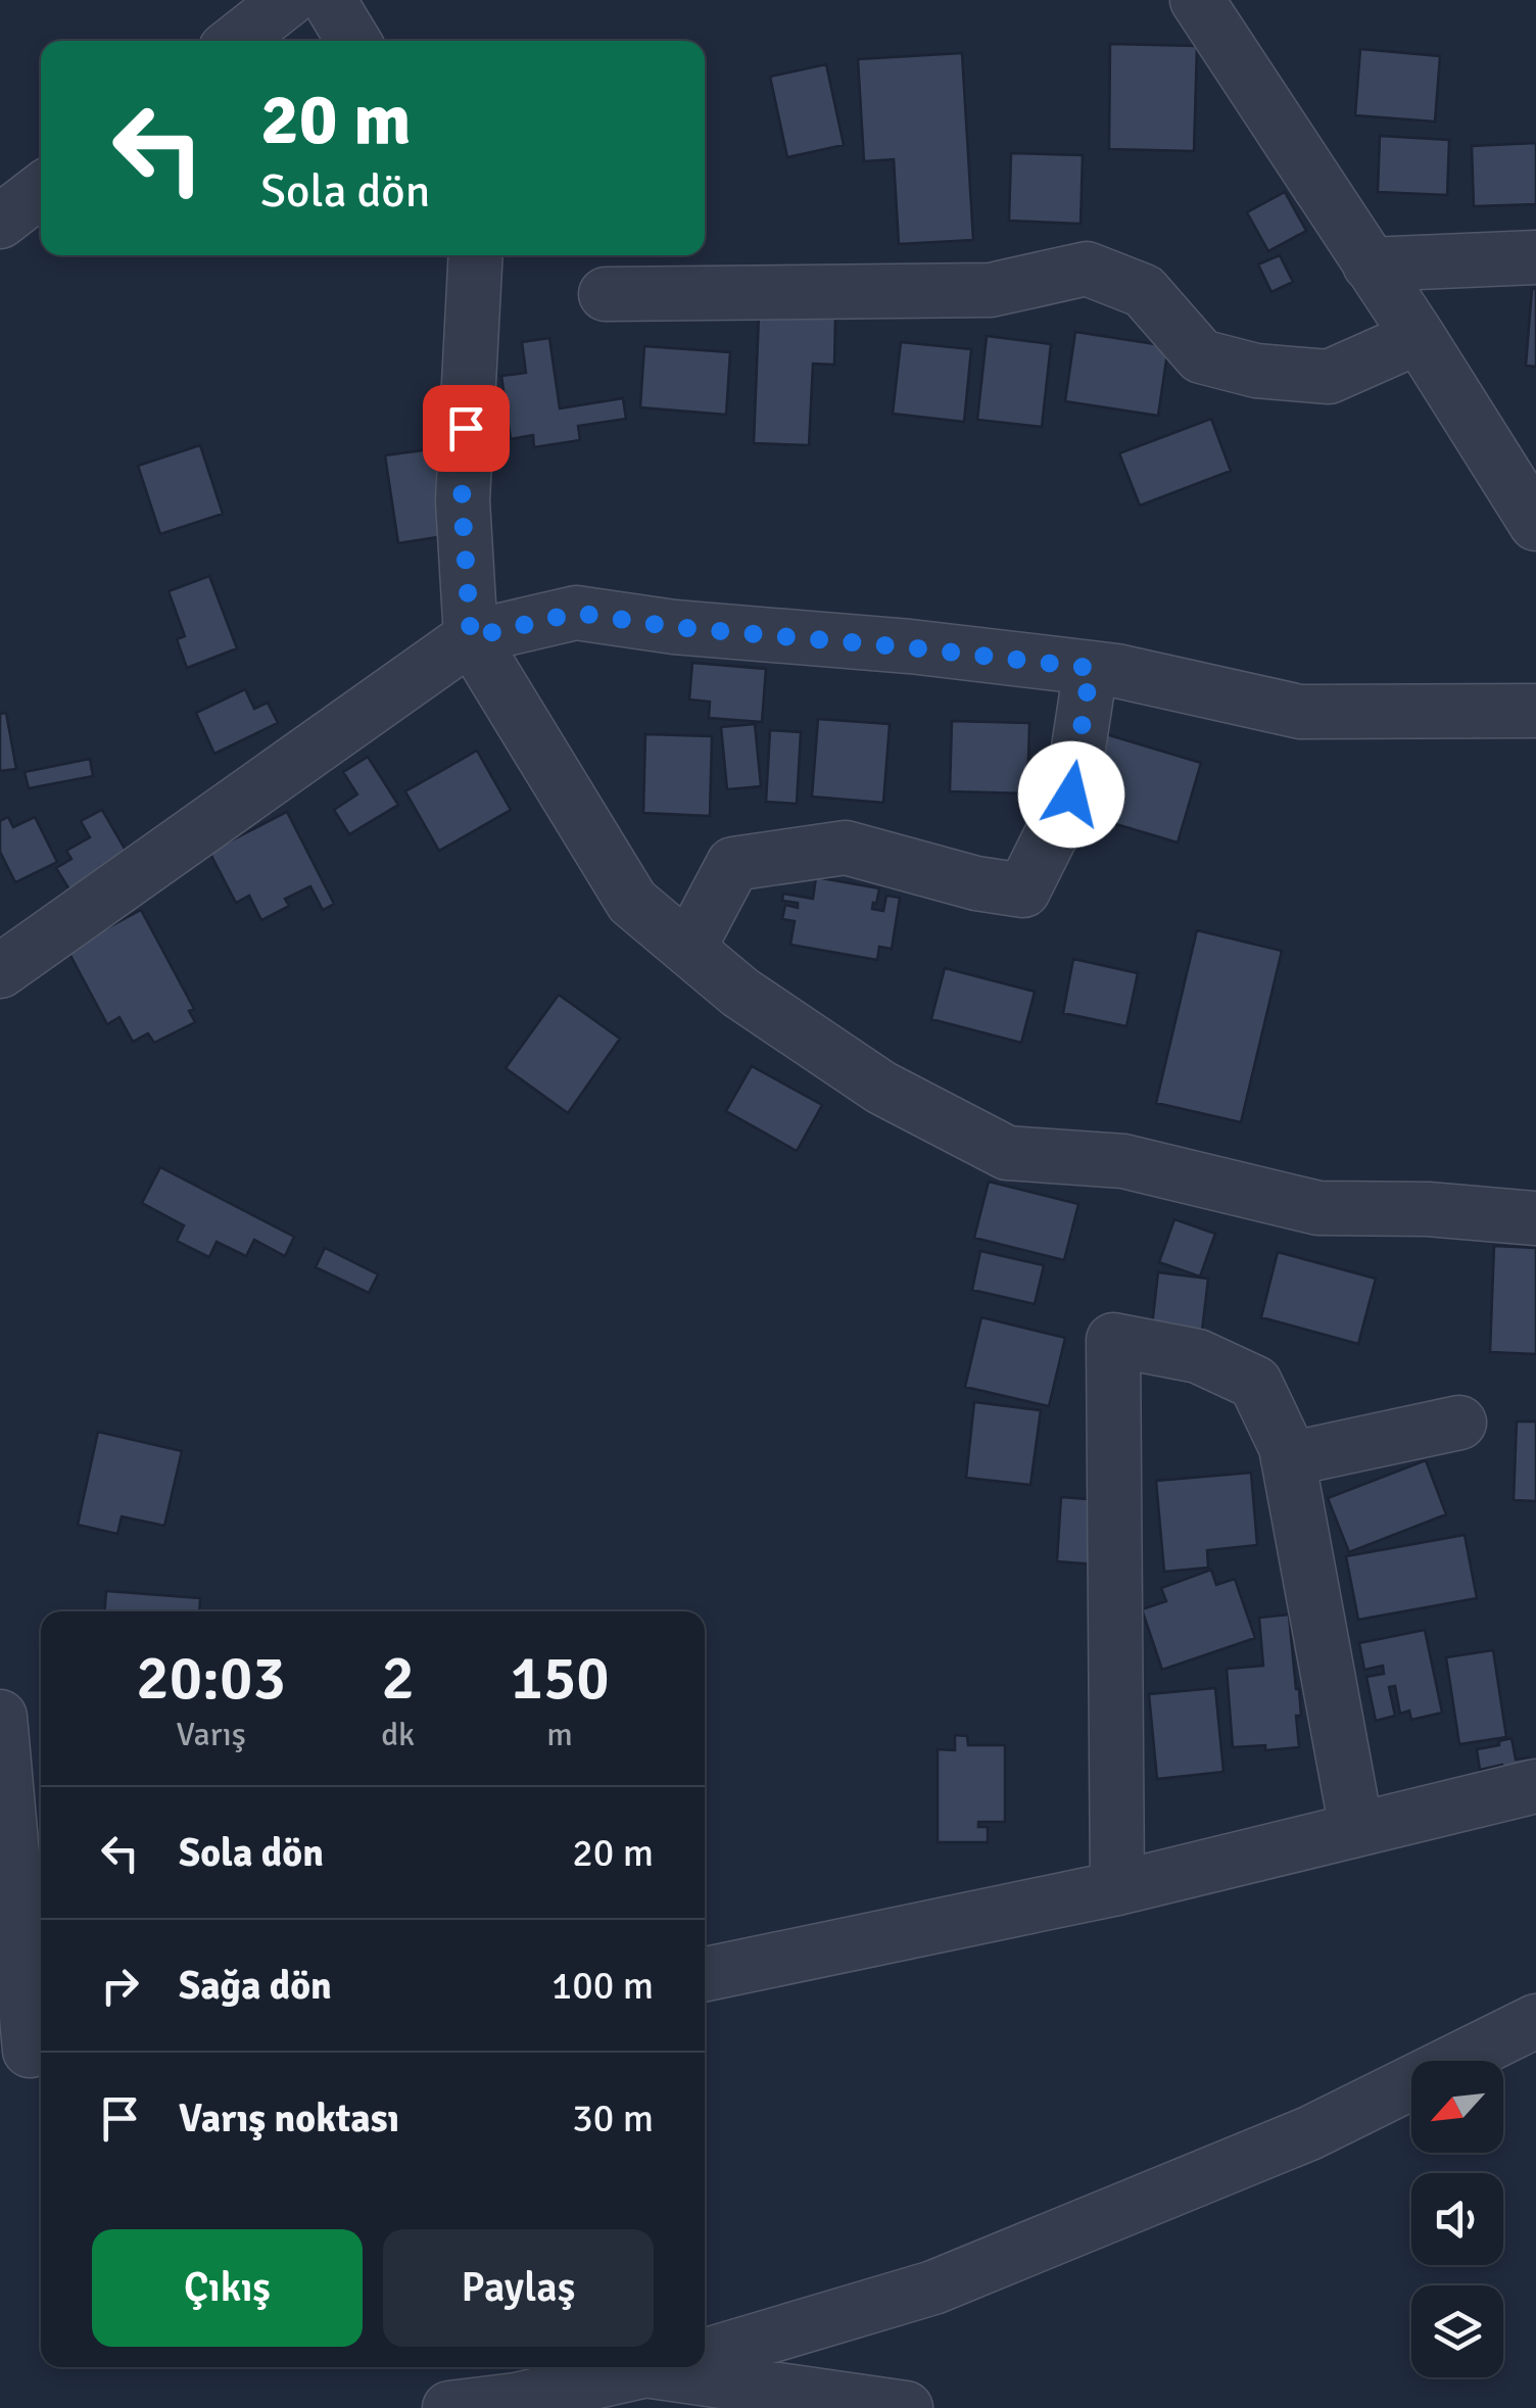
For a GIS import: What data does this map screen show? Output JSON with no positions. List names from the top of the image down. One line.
{"north":"bottom left","page":{"turn":["20 m","Sola dön"],"eta":["20:03","Varış","2","dk","150","m"],"list":[{"name":"Sola dön","value":"20 m"},{"name":"Sağa dön","value":"100 m"},{"name":"Varış noktası","value":"30 m"}],"buttons":["Çıkış","Paylaş"]}}
